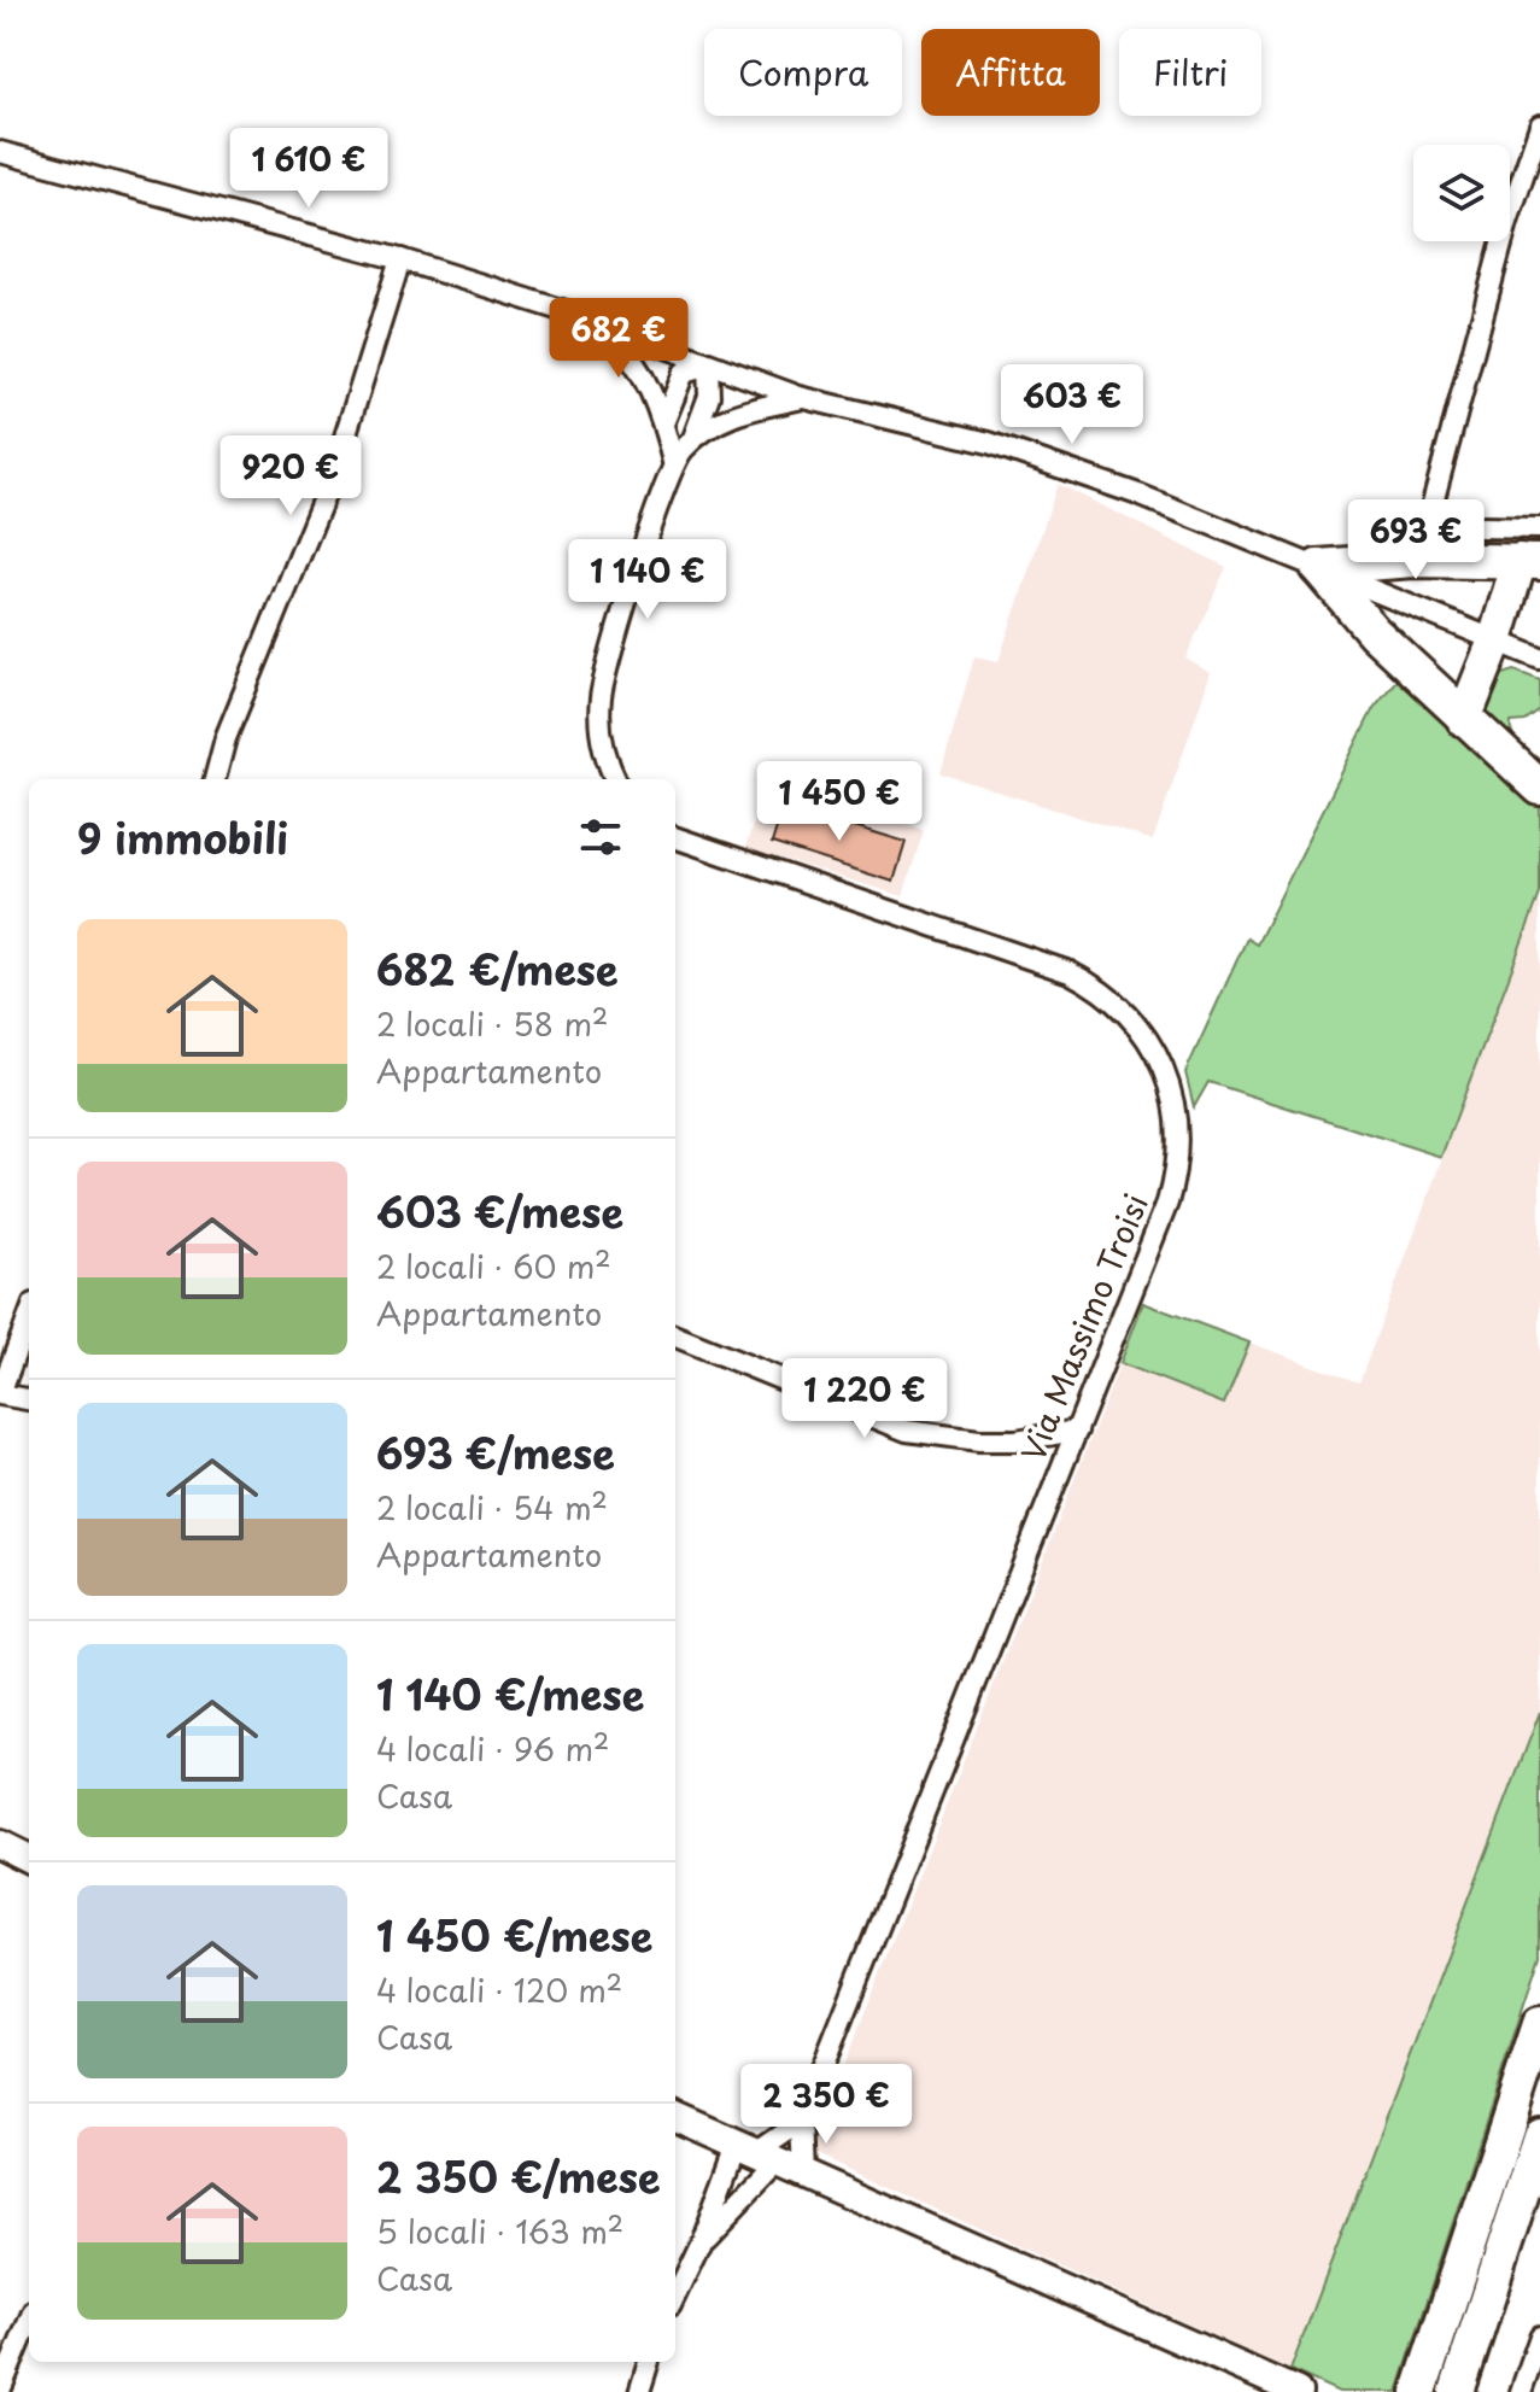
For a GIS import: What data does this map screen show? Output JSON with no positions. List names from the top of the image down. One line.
{"streets":{"street":["Via Massimo Troisi"]},"page":{"chip":["Compra","Affitta","Filtri"],"price":["1 610 €","682 €","603 €","920 €","693 €","1 140 €","1 450 €","1 220 €","2 350 €"],"heading":"9 immobili","list":[{"name":"682 €/mese","note":"2 locali · 58 m² · Appartamento"},{"name":"603 €/mese","note":"2 locali · 60 m² · Appartamento"},{"name":"693 €/mese","note":"2 locali · 54 m² · Appartamento"},{"name":"1 140 €/mese","note":"4 locali · 96 m² · Casa"},{"name":"1 450 €/mese","note":"4 locali · 120 m² · Casa"},{"name":"2 350 €/mese","note":"5 locali · 163 m² · Casa"}]}}
